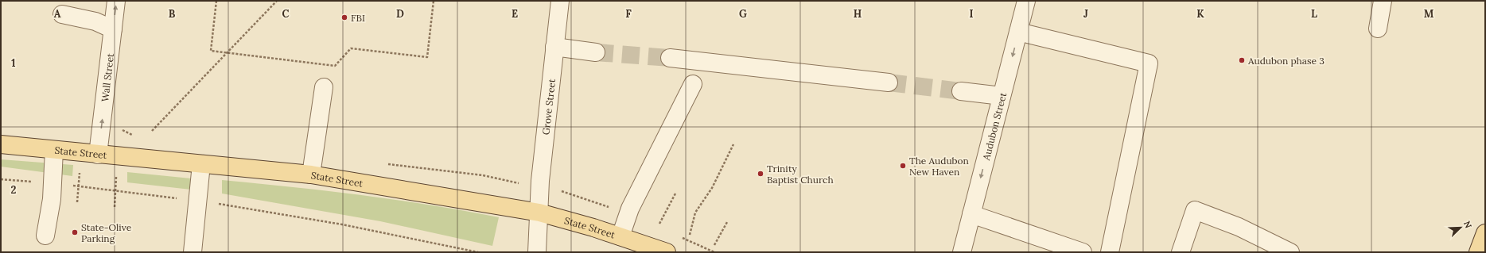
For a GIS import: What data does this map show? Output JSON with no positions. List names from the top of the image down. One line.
{"streets":{"main road":["State Street"],"street":["Wall Street","Grove Street","Audubon Street"]},"crossings":[["Wall Street","State Street"],["Grove Street","State Street"]],"one_way":["Wall Street","Audubon Street"],"places":["FBI","Audubon phase 3","The Audubon New Haven","Trinity Baptist Church","State-Olive Parking"],"north":"top right","grid":{"columns":["A","B","C","D","E","F","G","H","I","J","K","L","M"],"rows":["1","2"]}}
